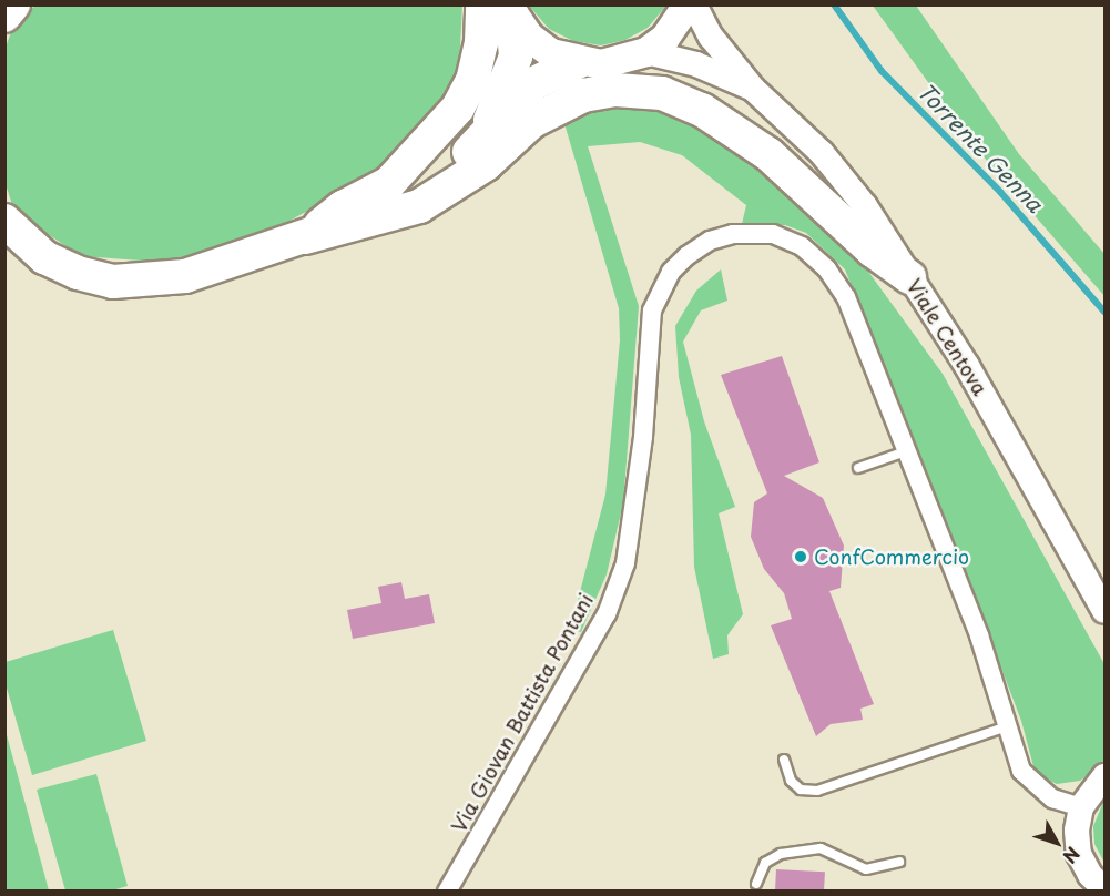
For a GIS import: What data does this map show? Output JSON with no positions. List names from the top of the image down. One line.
{"streets":{"main road":["Viale Centova"],"street":["Via Giovan Battista Pontani"]},"water":["Torrente Genna"],"places":["ConfCommercio"],"north":"bottom right"}
